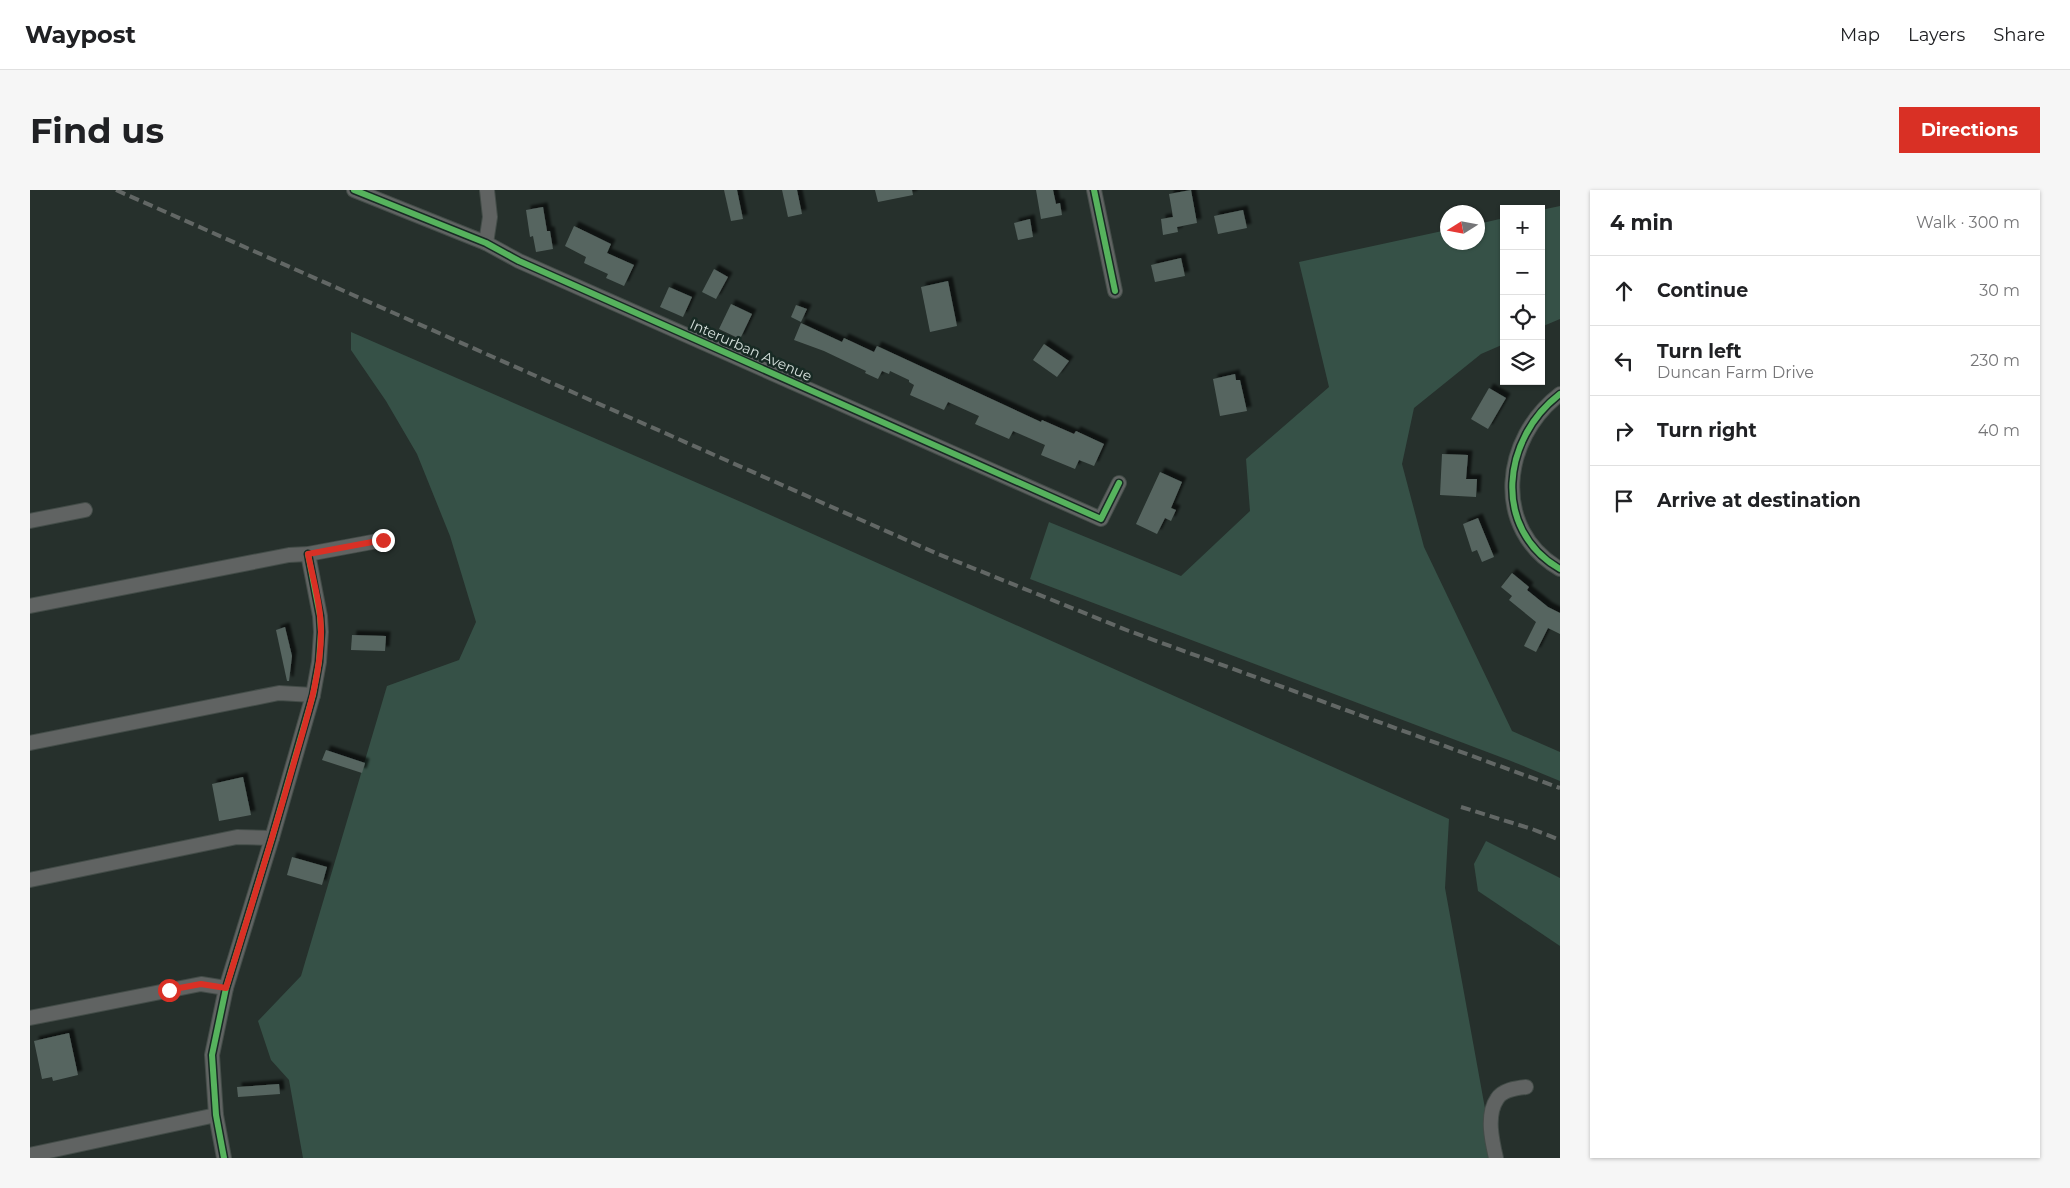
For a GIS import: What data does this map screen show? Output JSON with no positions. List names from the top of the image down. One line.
{"streets":{"street":["Interurban Avenue"]},"north":"left","page":{"header":"Waypost","nav":["Map","Layers","Share"],"buttons":"Directions","title":"Find us","heading":["4 min","Walk · 300 m"],"map_buttons":["+","−"],"list":[["Continue","30 m"],["Turn left","Duncan Farm Drive","230 m"],["Turn right","40 m"],"Arrive at destination"]}}
